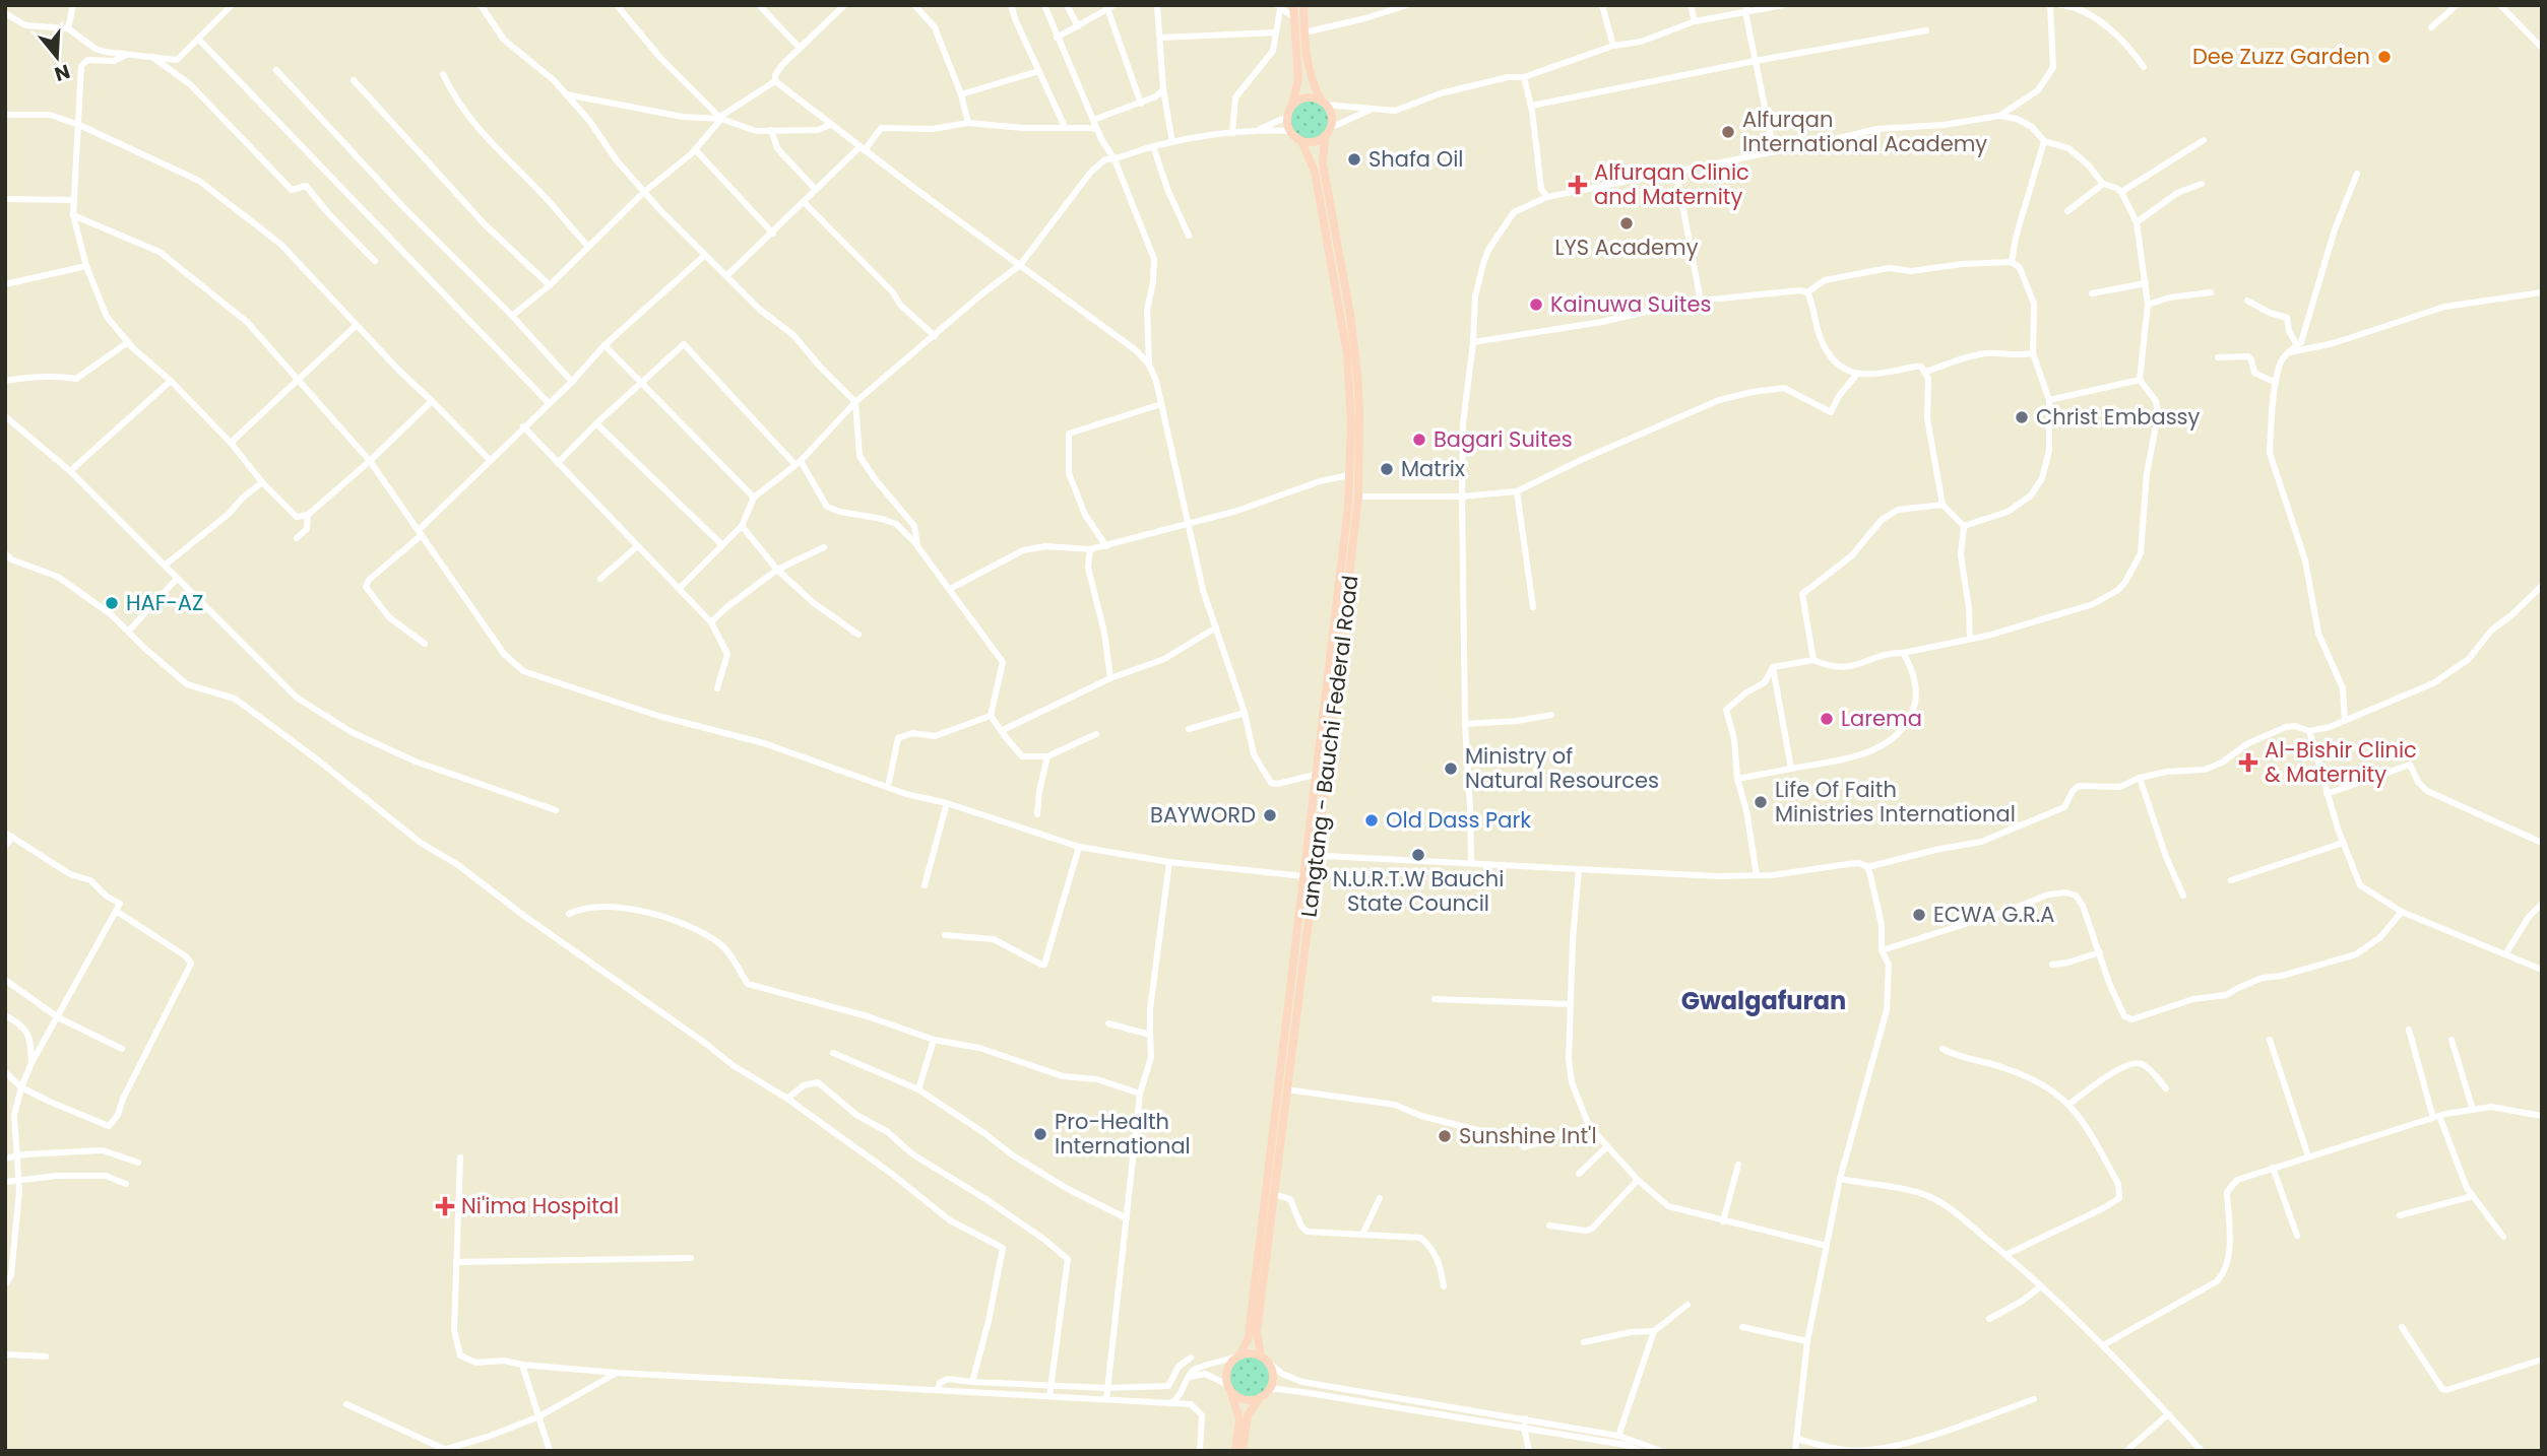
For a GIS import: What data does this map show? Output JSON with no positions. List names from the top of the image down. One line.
{"streets":{"main road":["Langtang - Bauchi Federal Road"]},"districts":["Gwalgafuran"],"places":{"other":["Dee Zuzz Garden","Alfurqan International Academy","Shafa Oil","LYS Academy","Kainuwa Suites","Christ Embassy","Bagari Suites","Matrix","HAF-AZ","Larema","Ministry of Natural Resources","Life Of Faith Ministries International","BAYWORD","Old Dass Park","N.U.R.T.W Bauchi State Council","ECWA G.R.A","Pro-Health International","Sunshine Int'l"],"health":["Alfurqan Clinic and Maternity","Al-Bishir Clinic & Maternity","Ni'ima Hospital"]},"north":"bottom"}
